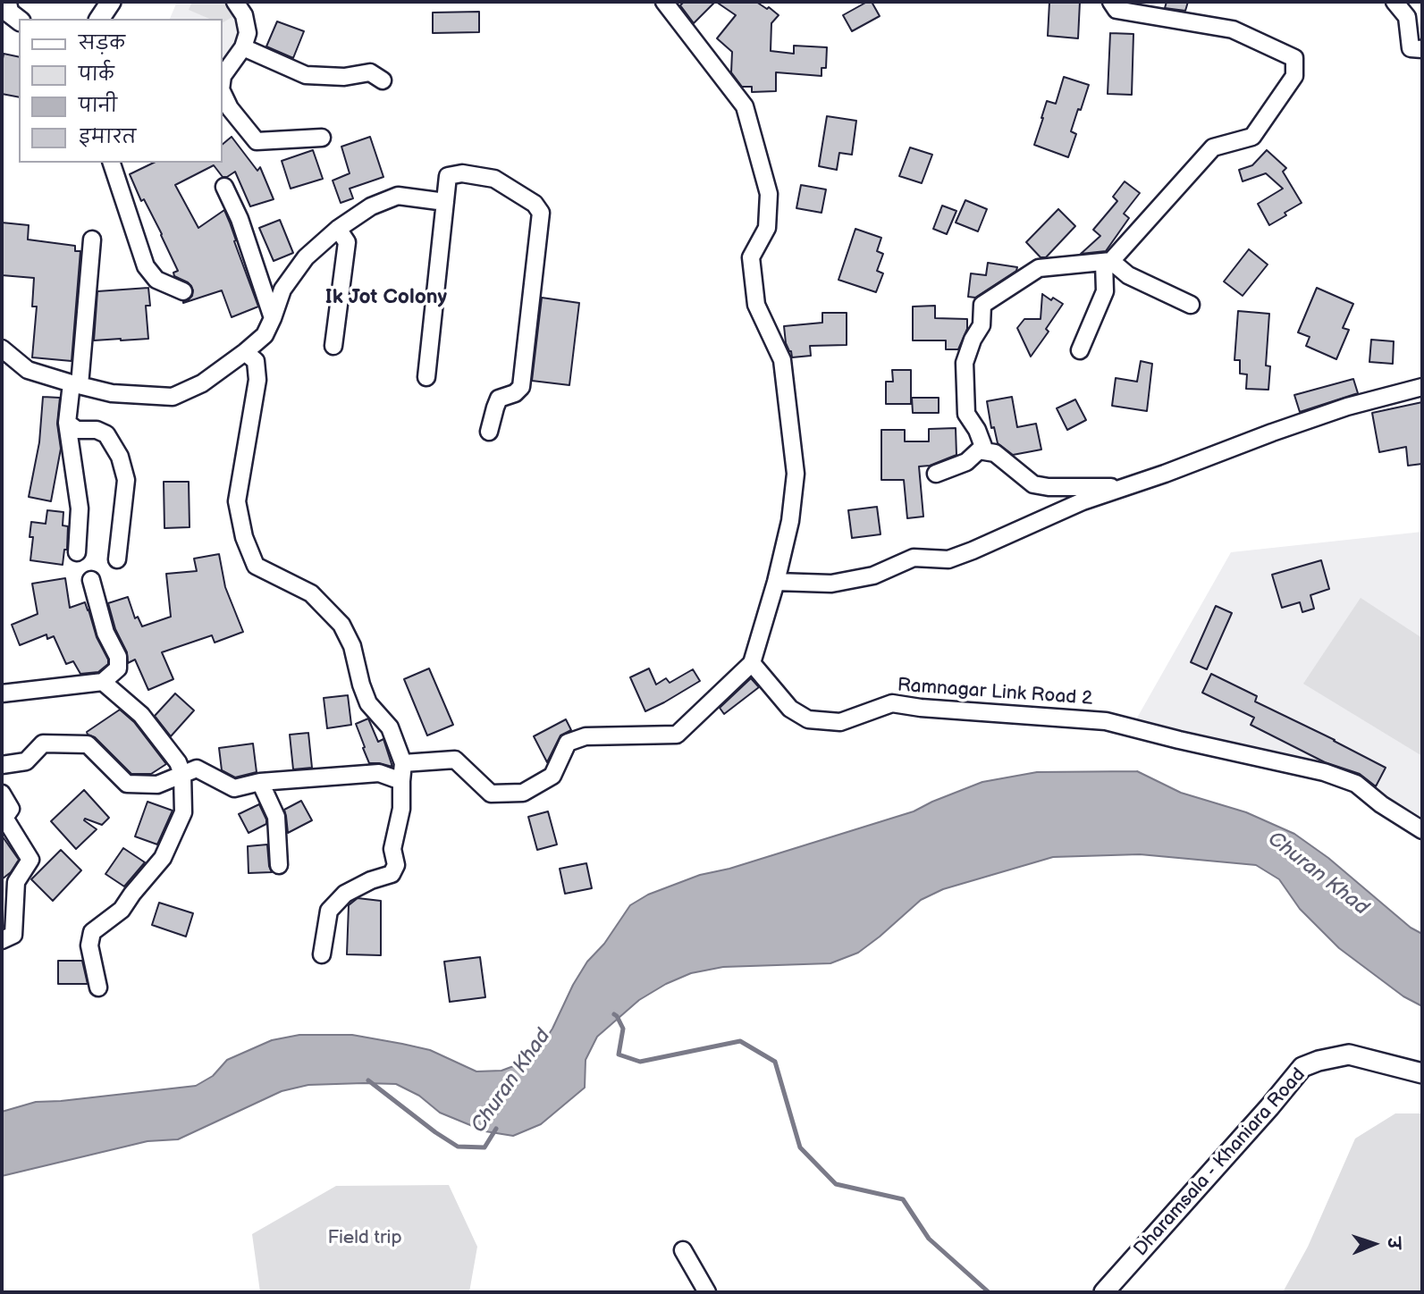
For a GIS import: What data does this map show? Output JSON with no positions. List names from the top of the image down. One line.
{"streets":{"street":["Ramnagar Link Road 2","Dharamsala - Khaniara Road"]},"districts":["Ik Jot Colony"],"water":["Churan Khad"],"parks":["Field trip"],"legend":["सड़क","पार्क","पानी","इमारत"],"north":"right"}
